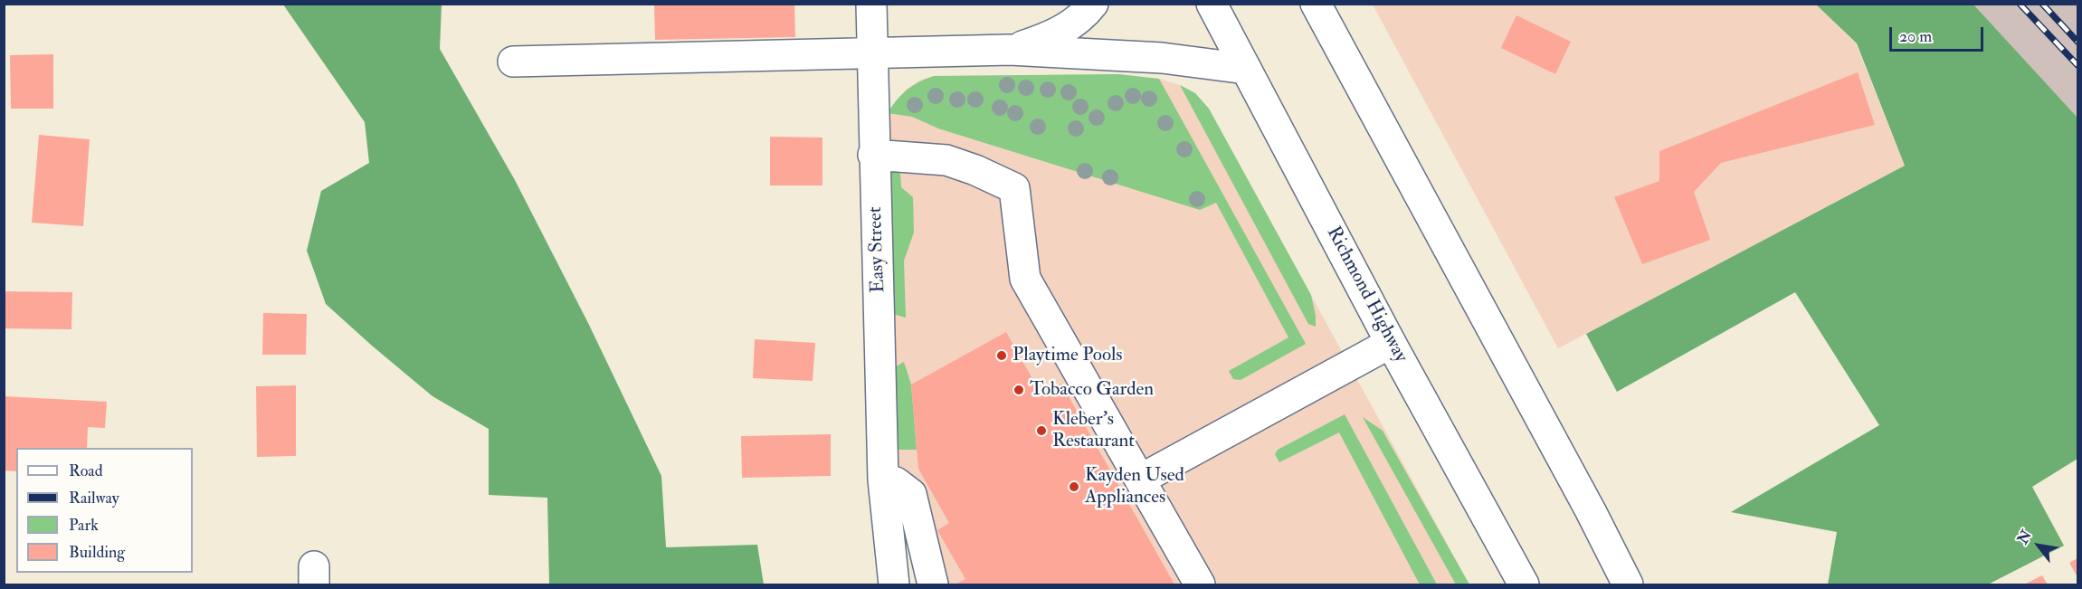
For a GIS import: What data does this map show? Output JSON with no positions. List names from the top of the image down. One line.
{"streets":{"main road":["Easy Street","Richmond Highway"]},"places":["Playtime Pools","Tobacco Garden","Kleber's Restaurant","Kayden Used Appliances"],"legend":["Road","Railway","Park","Building"],"scale_bar":"20 m","north":"top left"}
